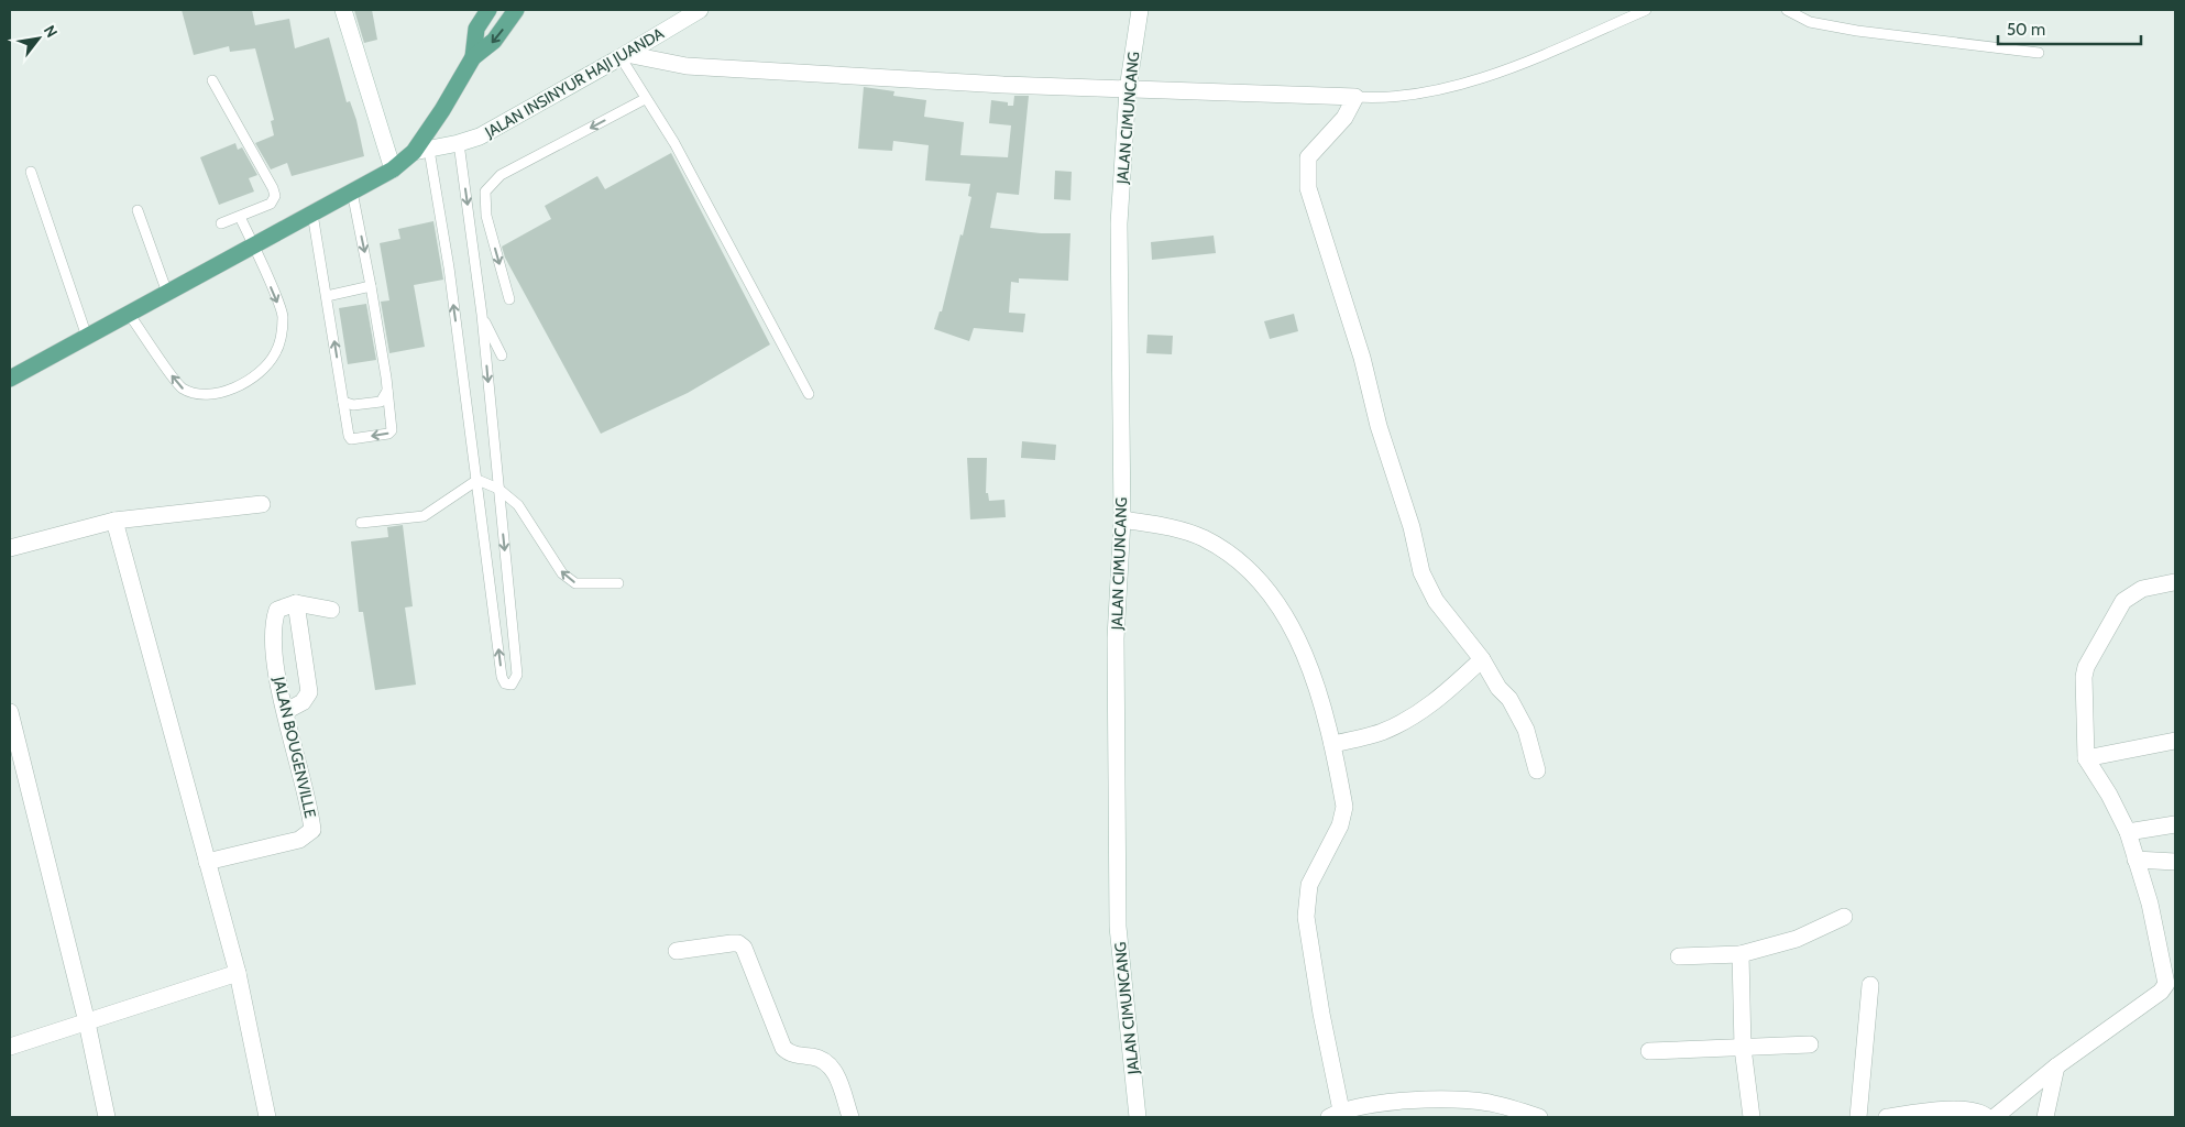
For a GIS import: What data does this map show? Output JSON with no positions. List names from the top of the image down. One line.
{"streets":{"street":["JALAN INSINYUR HAJI JUANDA","JALAN CIMUNCANG","JALAN BOUGENVILLE"]},"scale_bar":"50 m","north":"top right"}
